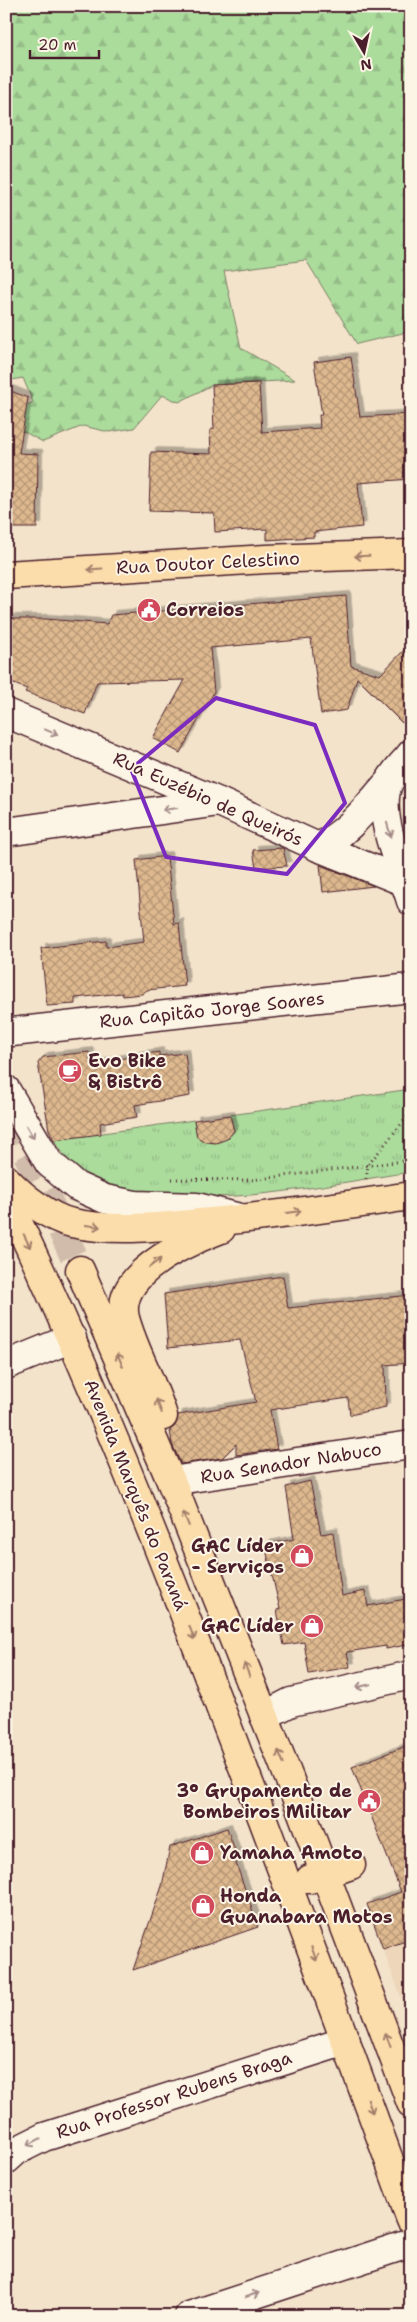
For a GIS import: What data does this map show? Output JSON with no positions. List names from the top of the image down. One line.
{"streets":{"main road":["Rua Doutor Celestino","Avenida Marquês do Paraná"],"street":["Rua Euzébio de Queirós","Rua Capitão Jorge Soares","Rua Senador Nabuco","Rua Professor Rubens Braga"]},"crossings":[["Rua Senador Nabuco","Avenida Marquês do Paraná"],["Avenida Marquês do Paraná","Rua Professor Rubens Braga"]],"one_way":["Rua Doutor Celestino"],"places":{"public building":["Correios","3º Grupamento de Bombeiros Militar"],"cafe":["Evo Bike & Bistrô"],"shop":["GAC Líder - Serviços","GAC Líder","Yamaha Amoto","Honda Guanabara Motos"]},"scale_bar":"20 m","north":"bottom"}
